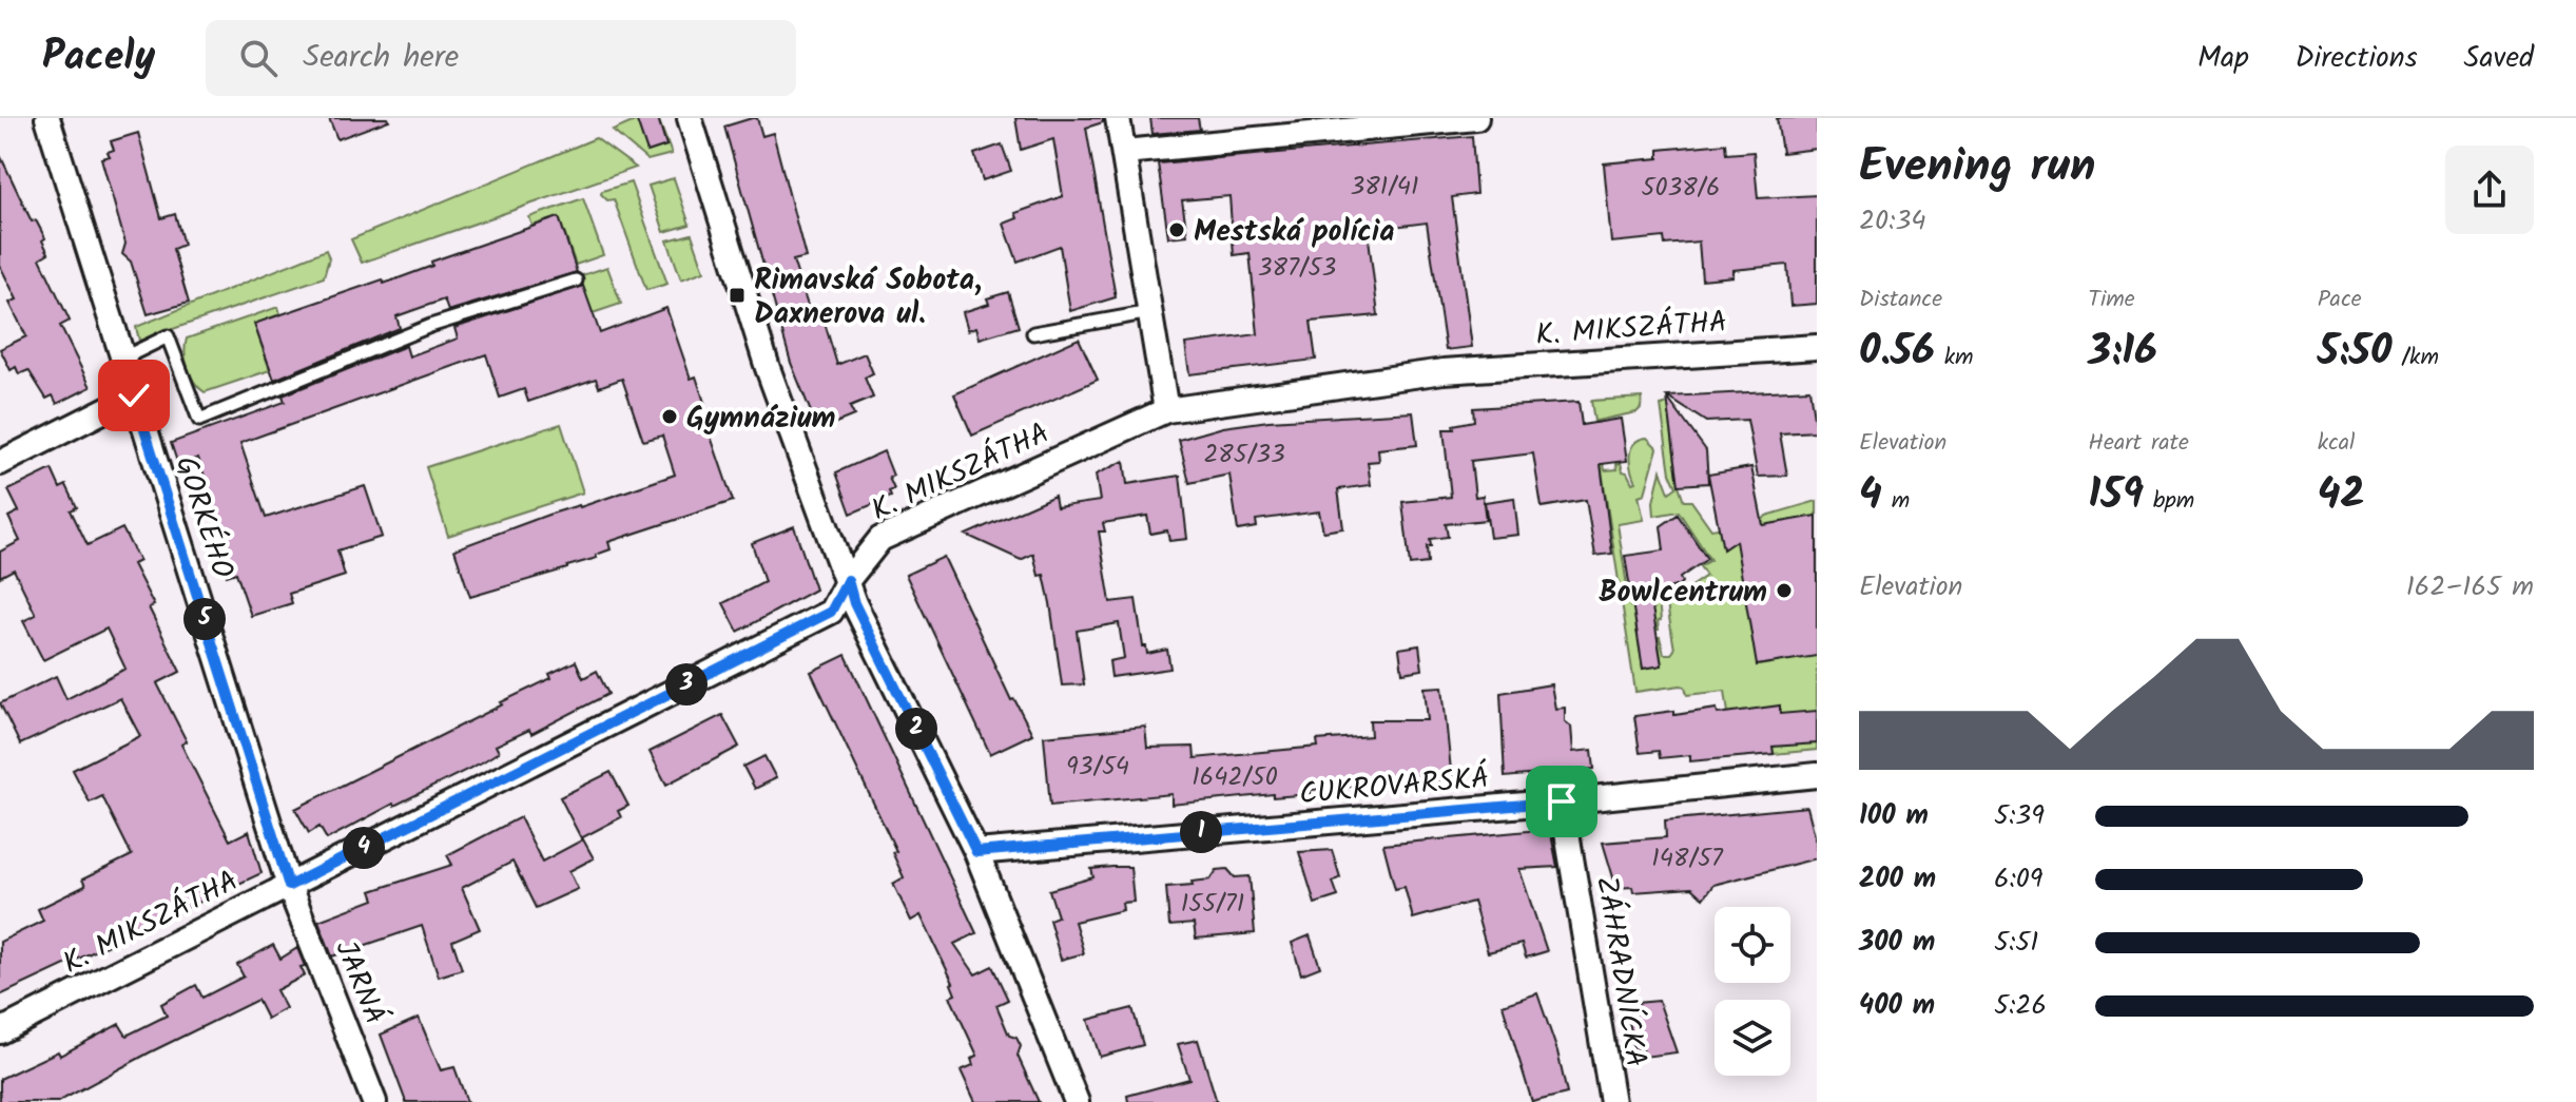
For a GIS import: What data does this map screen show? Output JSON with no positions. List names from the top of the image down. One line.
{"streets":{"street":["K. MIKSZÁTHA","GORKÉHO","CUKROVARSKÁ","ZÁHRADNÍCKA","JARNÁ"]},"crossings":[["K. MIKSZÁTHA","GORKÉHO"],["K. MIKSZÁTHA","JARNÁ"],["GORKÉHO","JARNÁ"],["CUKROVARSKÁ","ZÁHRADNÍCKA"]],"places":{"other":["Mestská polícia","Gymnázium","Bowlcentrum"],"transit":["Rimavská Sobota, Daxnerova ul."]},"house_numbers":["381/41","5038/6","387/53","285/33","93/54","1642/50","148/57","155/71"],"page":{"header":"Pacely","search":"Search here","nav":["Map","Directions","Saved"],"heading":["Evening run","20:34"],"stats":[["Distance","0.56 km"],["Time","3:16"],["Pace","5:50 /km"],["Elevation","4 m"],["Heart rate","159 bpm"],["kcal","42"]],"chart":["Elevation","162–165 m"],"pins":["5","3","2","1","4"],"list":[{"name":"100 m","note":"5:39"},{"name":"200 m","note":"6:09"},{"name":"300 m","note":"5:51"},{"name":"400 m","note":"5:26"}]}}
